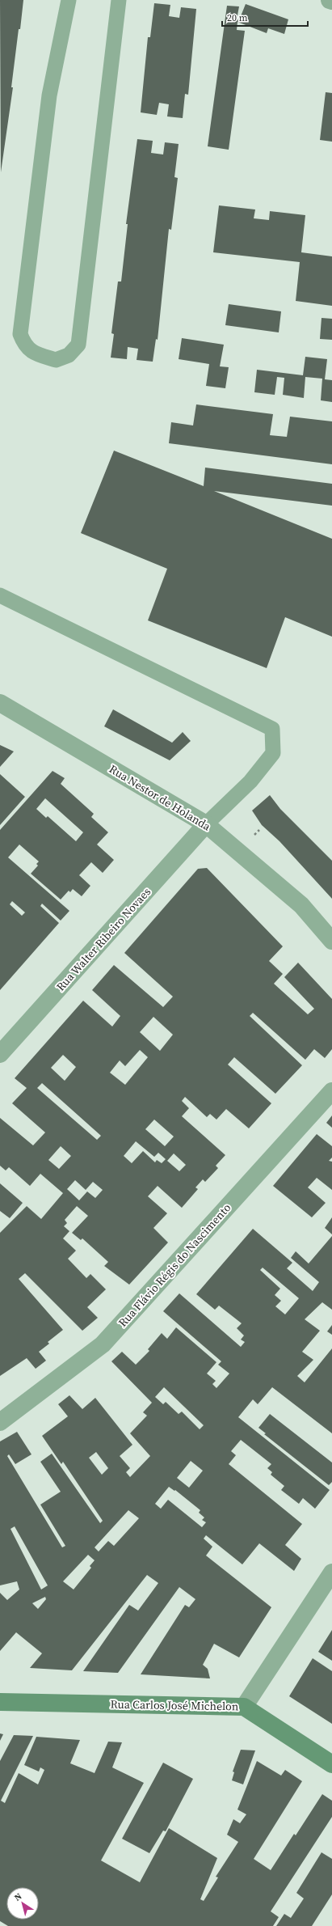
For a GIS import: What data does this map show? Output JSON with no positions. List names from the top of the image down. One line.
{"streets":{"street":["Rua Nestor de Holanda","Rua Walter Ribeiro Novaes","Rua Flávio Régis do Nascimento","Rua Carlos José Michelon"]},"crossings":[["Rua Nestor de Holanda","Rua Walter Ribeiro Novaes"]],"scale_bar":"20 m","north":"top left"}
